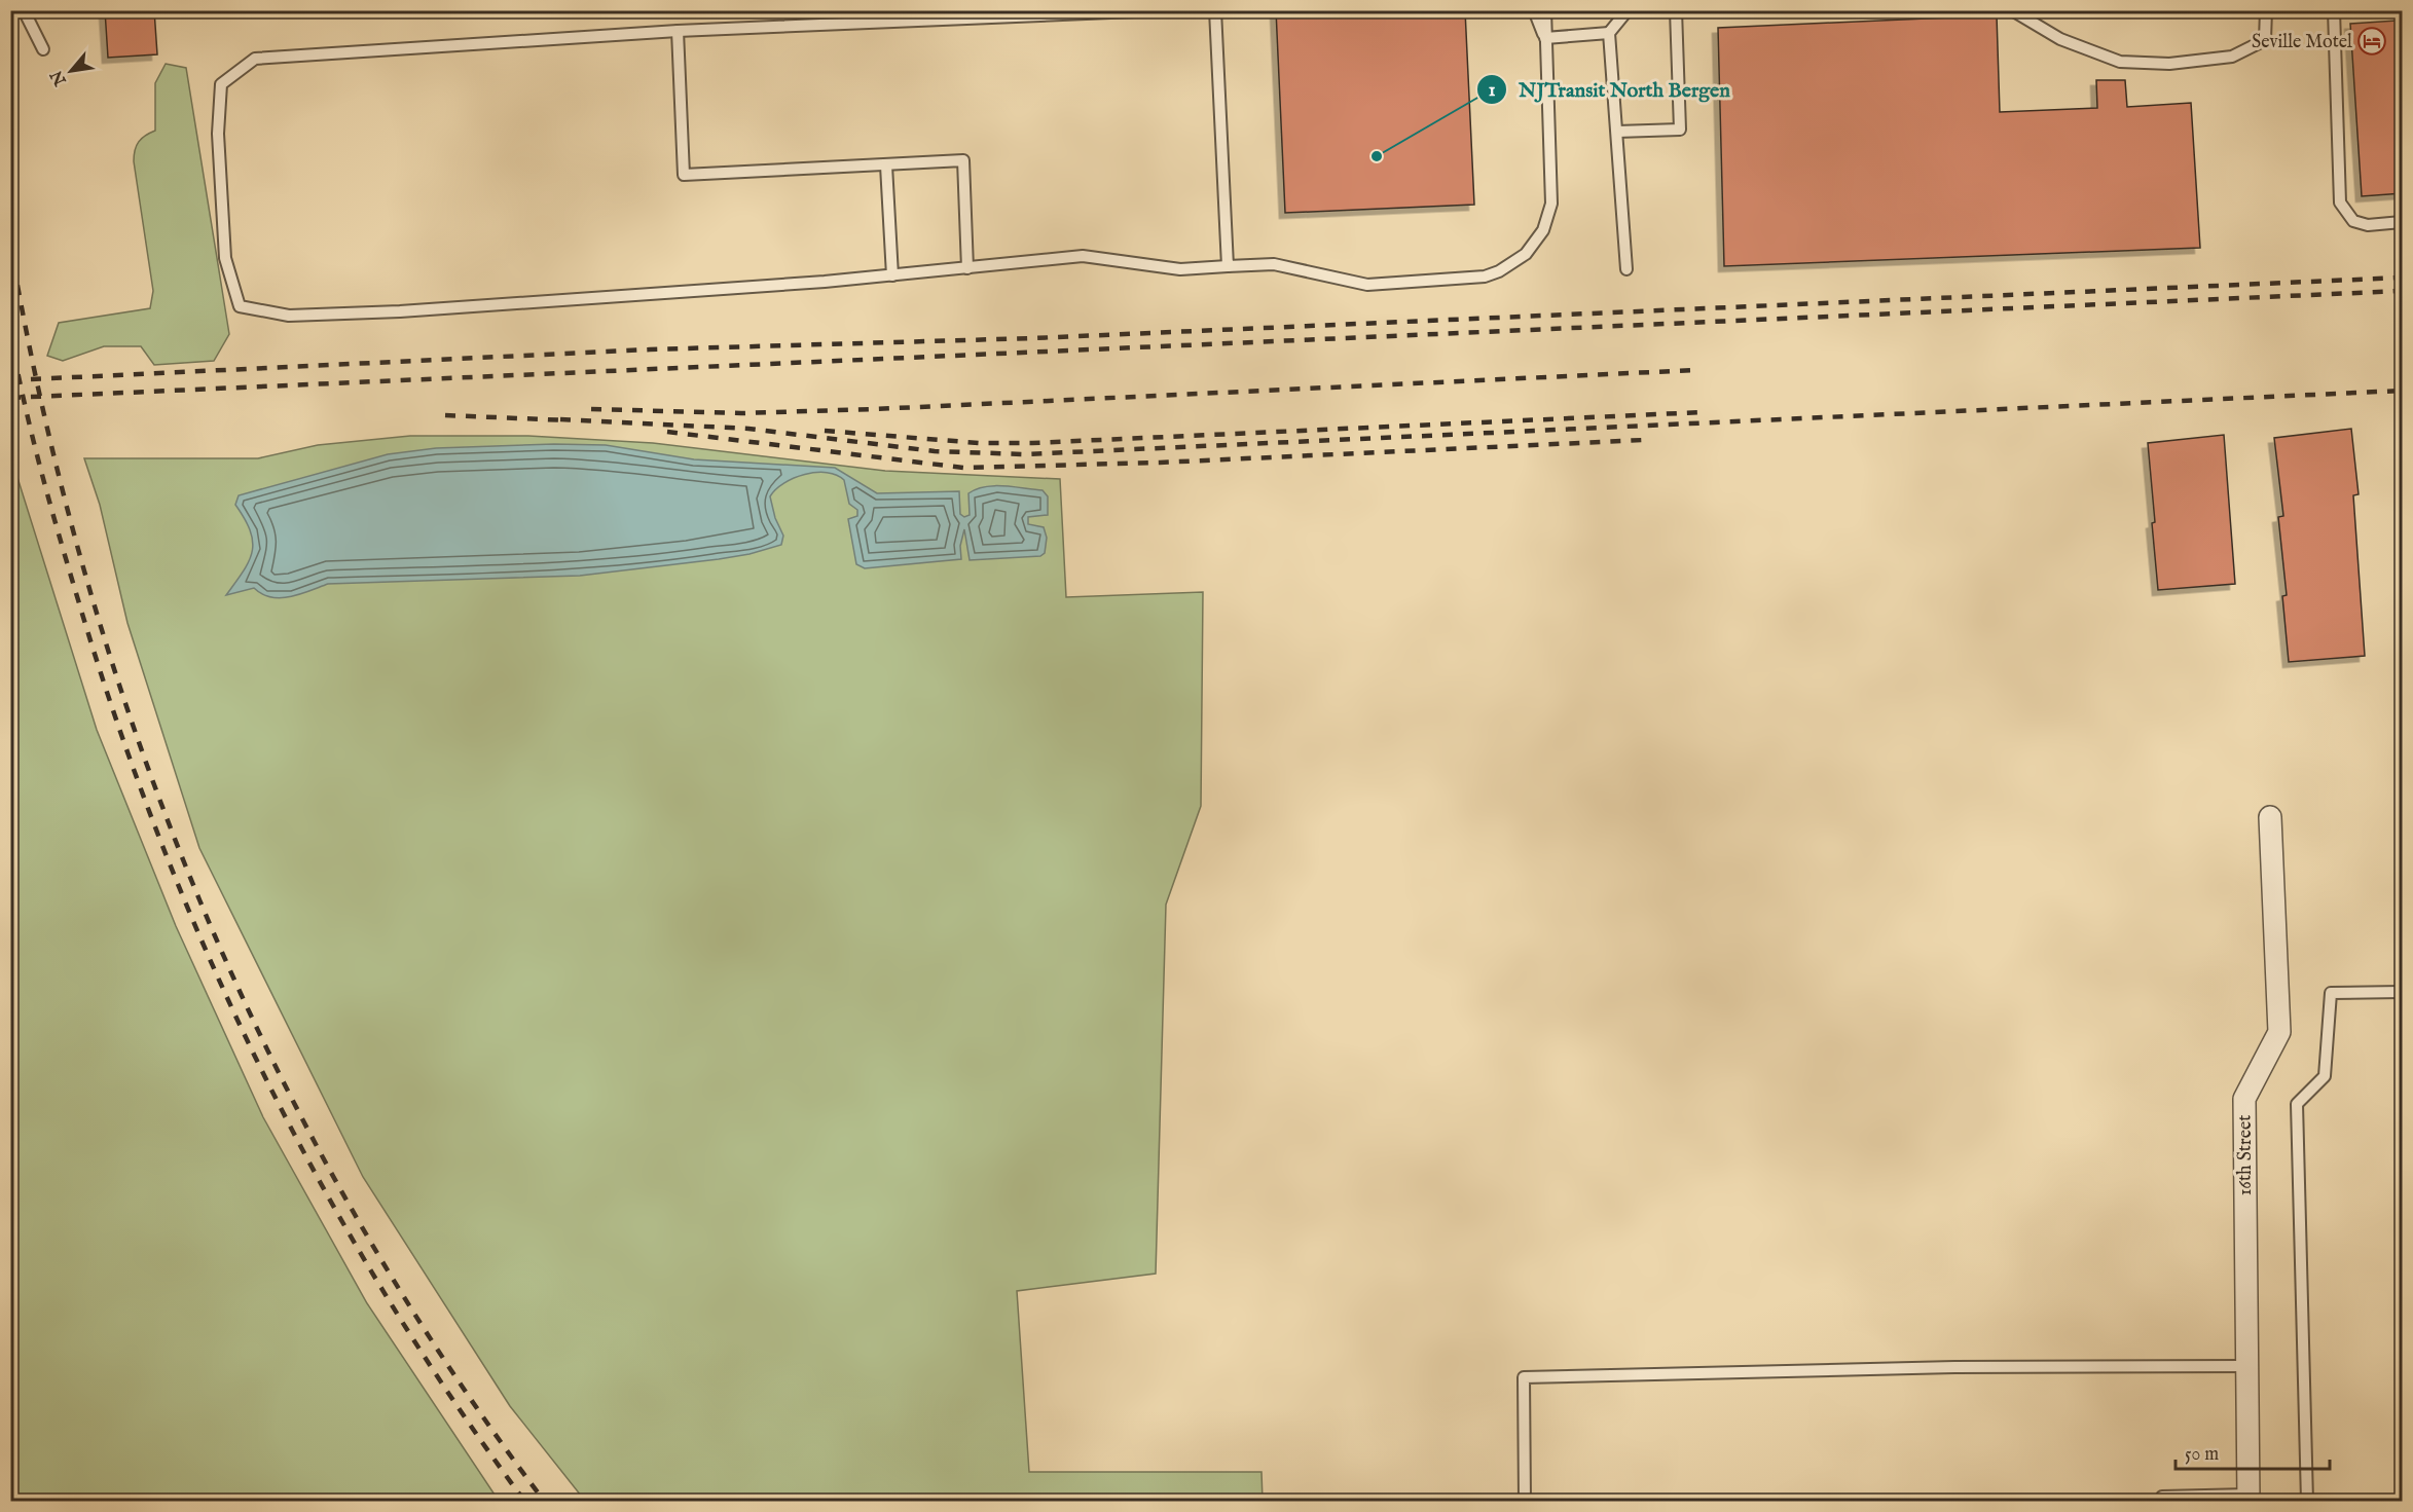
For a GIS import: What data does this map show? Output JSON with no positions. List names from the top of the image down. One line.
{"streets":{"street":["16th Street"]},"places":{"hotel":["Seville Motel"],"other":["NJTransit North Bergen"]},"scale_bar":"50 m","north":"bottom left"}
